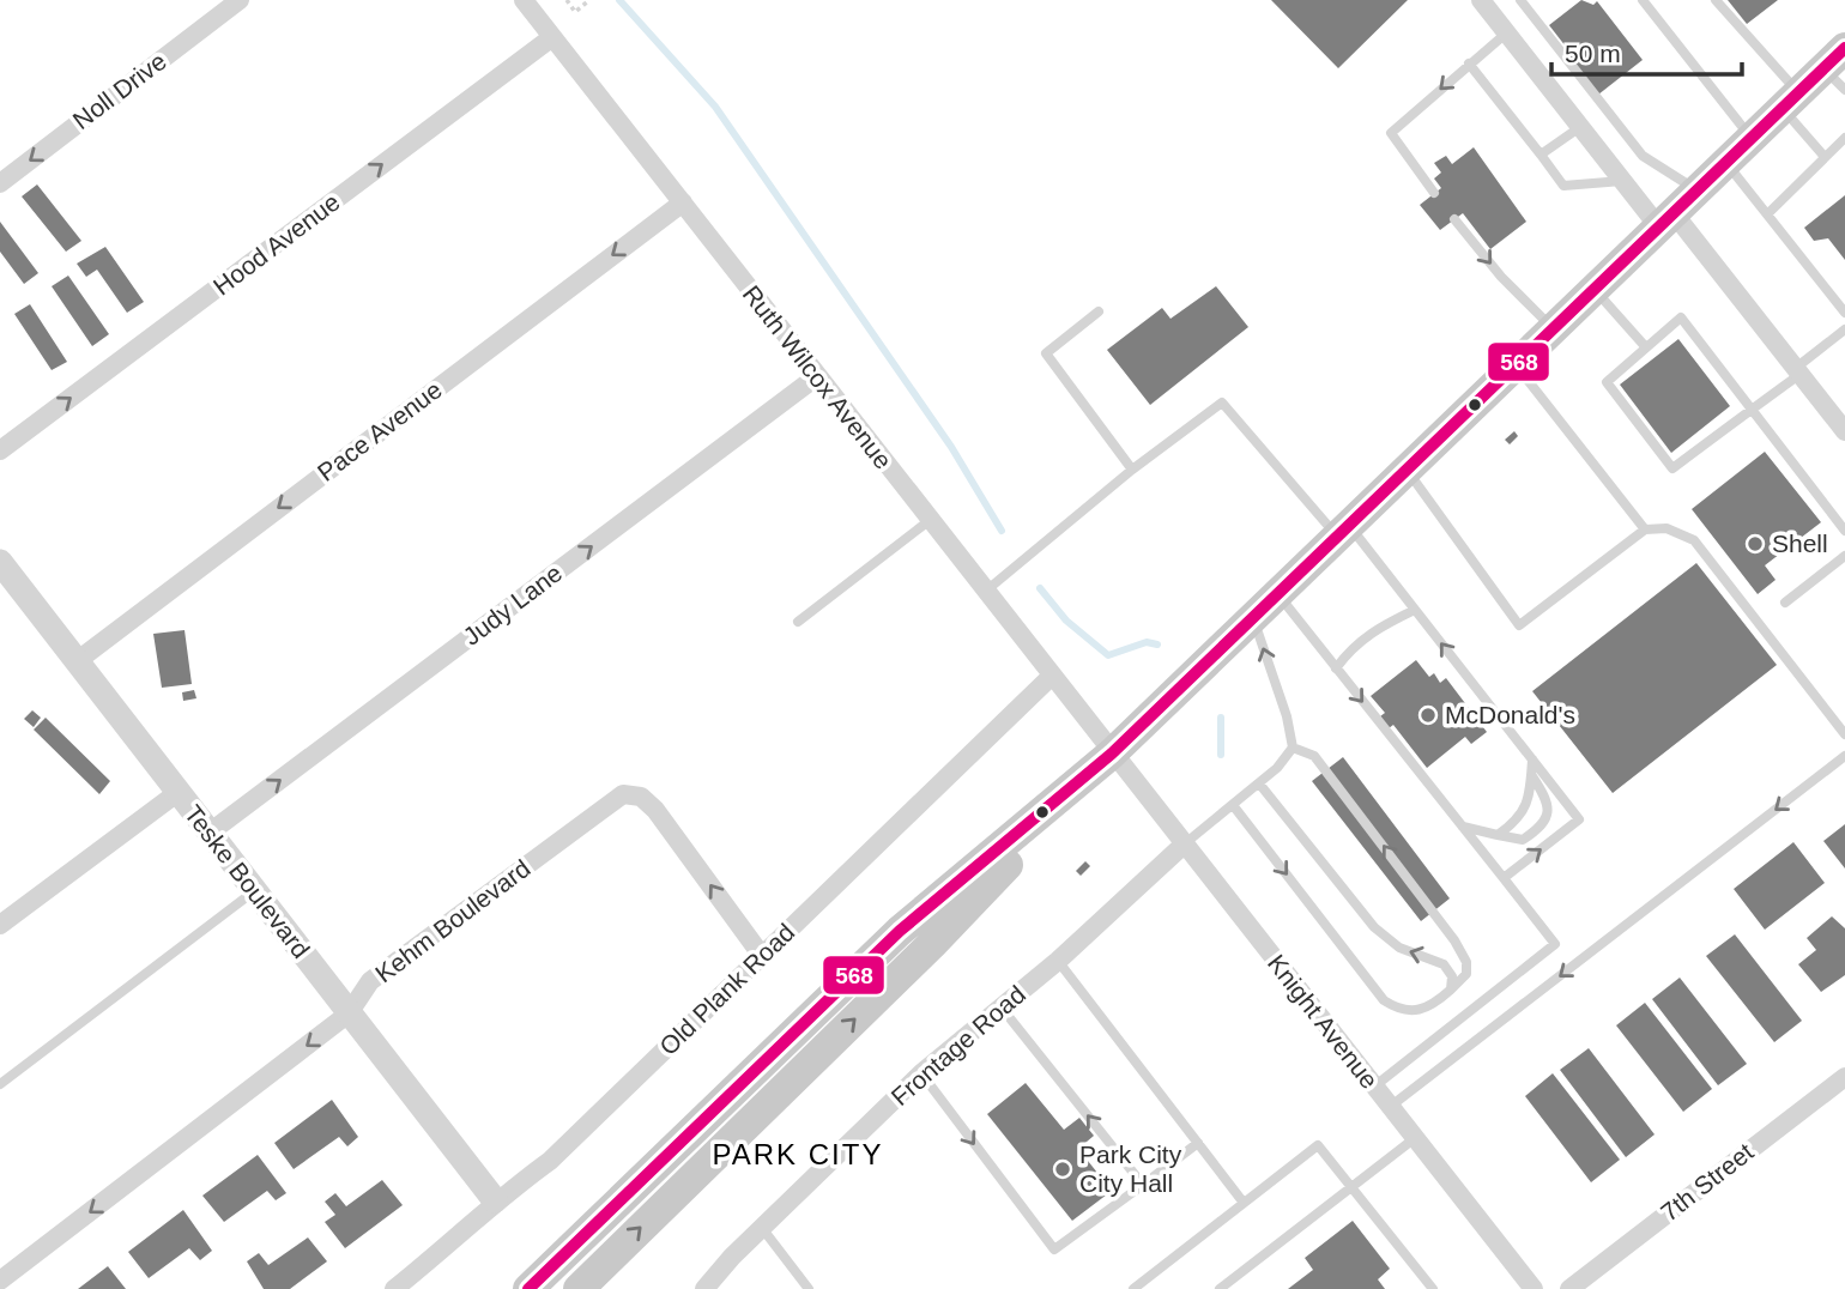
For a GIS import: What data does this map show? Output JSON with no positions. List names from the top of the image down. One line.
{"streets":{"street":["Noll Drive","Hood Avenue","Ruth Wilcox Avenue","Pace Avenue","Judy Lane","Teske Boulevard","Kehm Boulevard","Old Plank Road","Knight Avenue","Frontage Road","7th Street"]},"crossings":[["Hood Avenue","Ruth Wilcox Avenue"],["Ruth Wilcox Avenue","Pace Avenue"],["Ruth Wilcox Avenue","Judy Lane"],["Ruth Wilcox Avenue","Old Plank Road"],["Ruth Wilcox Avenue","Knight Avenue"],["Pace Avenue","Teske Boulevard"],["Judy Lane","Teske Boulevard"],["Teske Boulevard","Kehm Boulevard"],["Teske Boulevard","Old Plank Road"],["Kehm Boulevard","Old Plank Road"],["Knight Avenue","Frontage Road"]],"one_way":["Noll Drive","Hood Avenue","Pace Avenue","Judy Lane","Kehm Boulevard"],"districts":["PARK CITY"],"places":["Shell","McDonald's","Park City City Hall"],"lines":["transit line 568"],"scale_bar":"50 m"}
